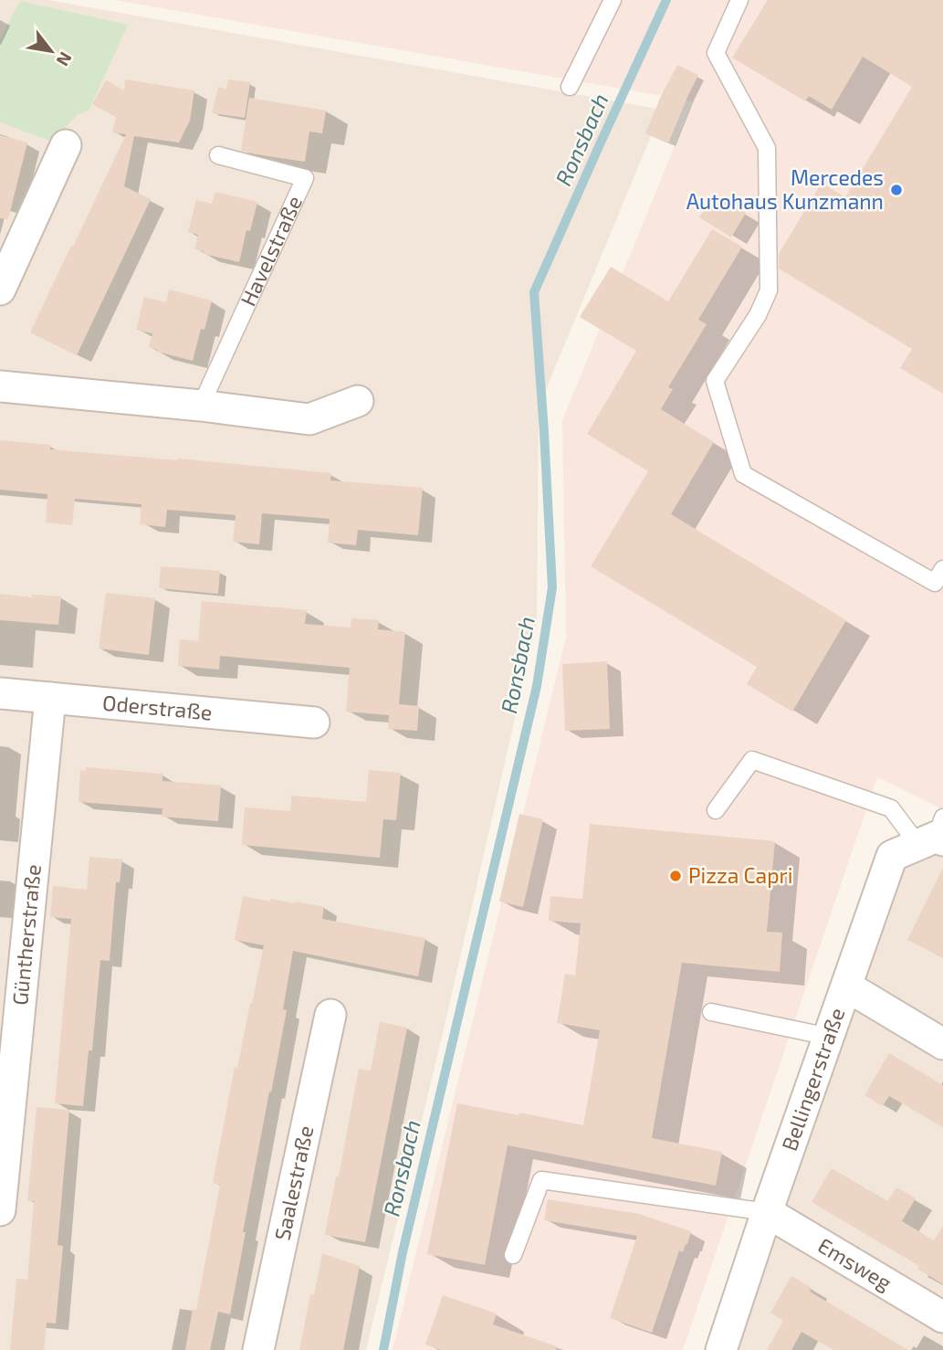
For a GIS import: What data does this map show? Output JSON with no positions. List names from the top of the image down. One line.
{"streets":{"street":["Oderstraße","Güntherstraße","Bellingerstraße","Saalestraße","Emsweg"],"lane":["Havelstraße"]},"crossings":[["Oderstraße","Güntherstraße"],["Bellingerstraße","Emsweg"]],"water":["Ronsbach"],"places":["Mercedes Autohaus Kunzmann","Pizza Capri"],"north":"bottom right"}
